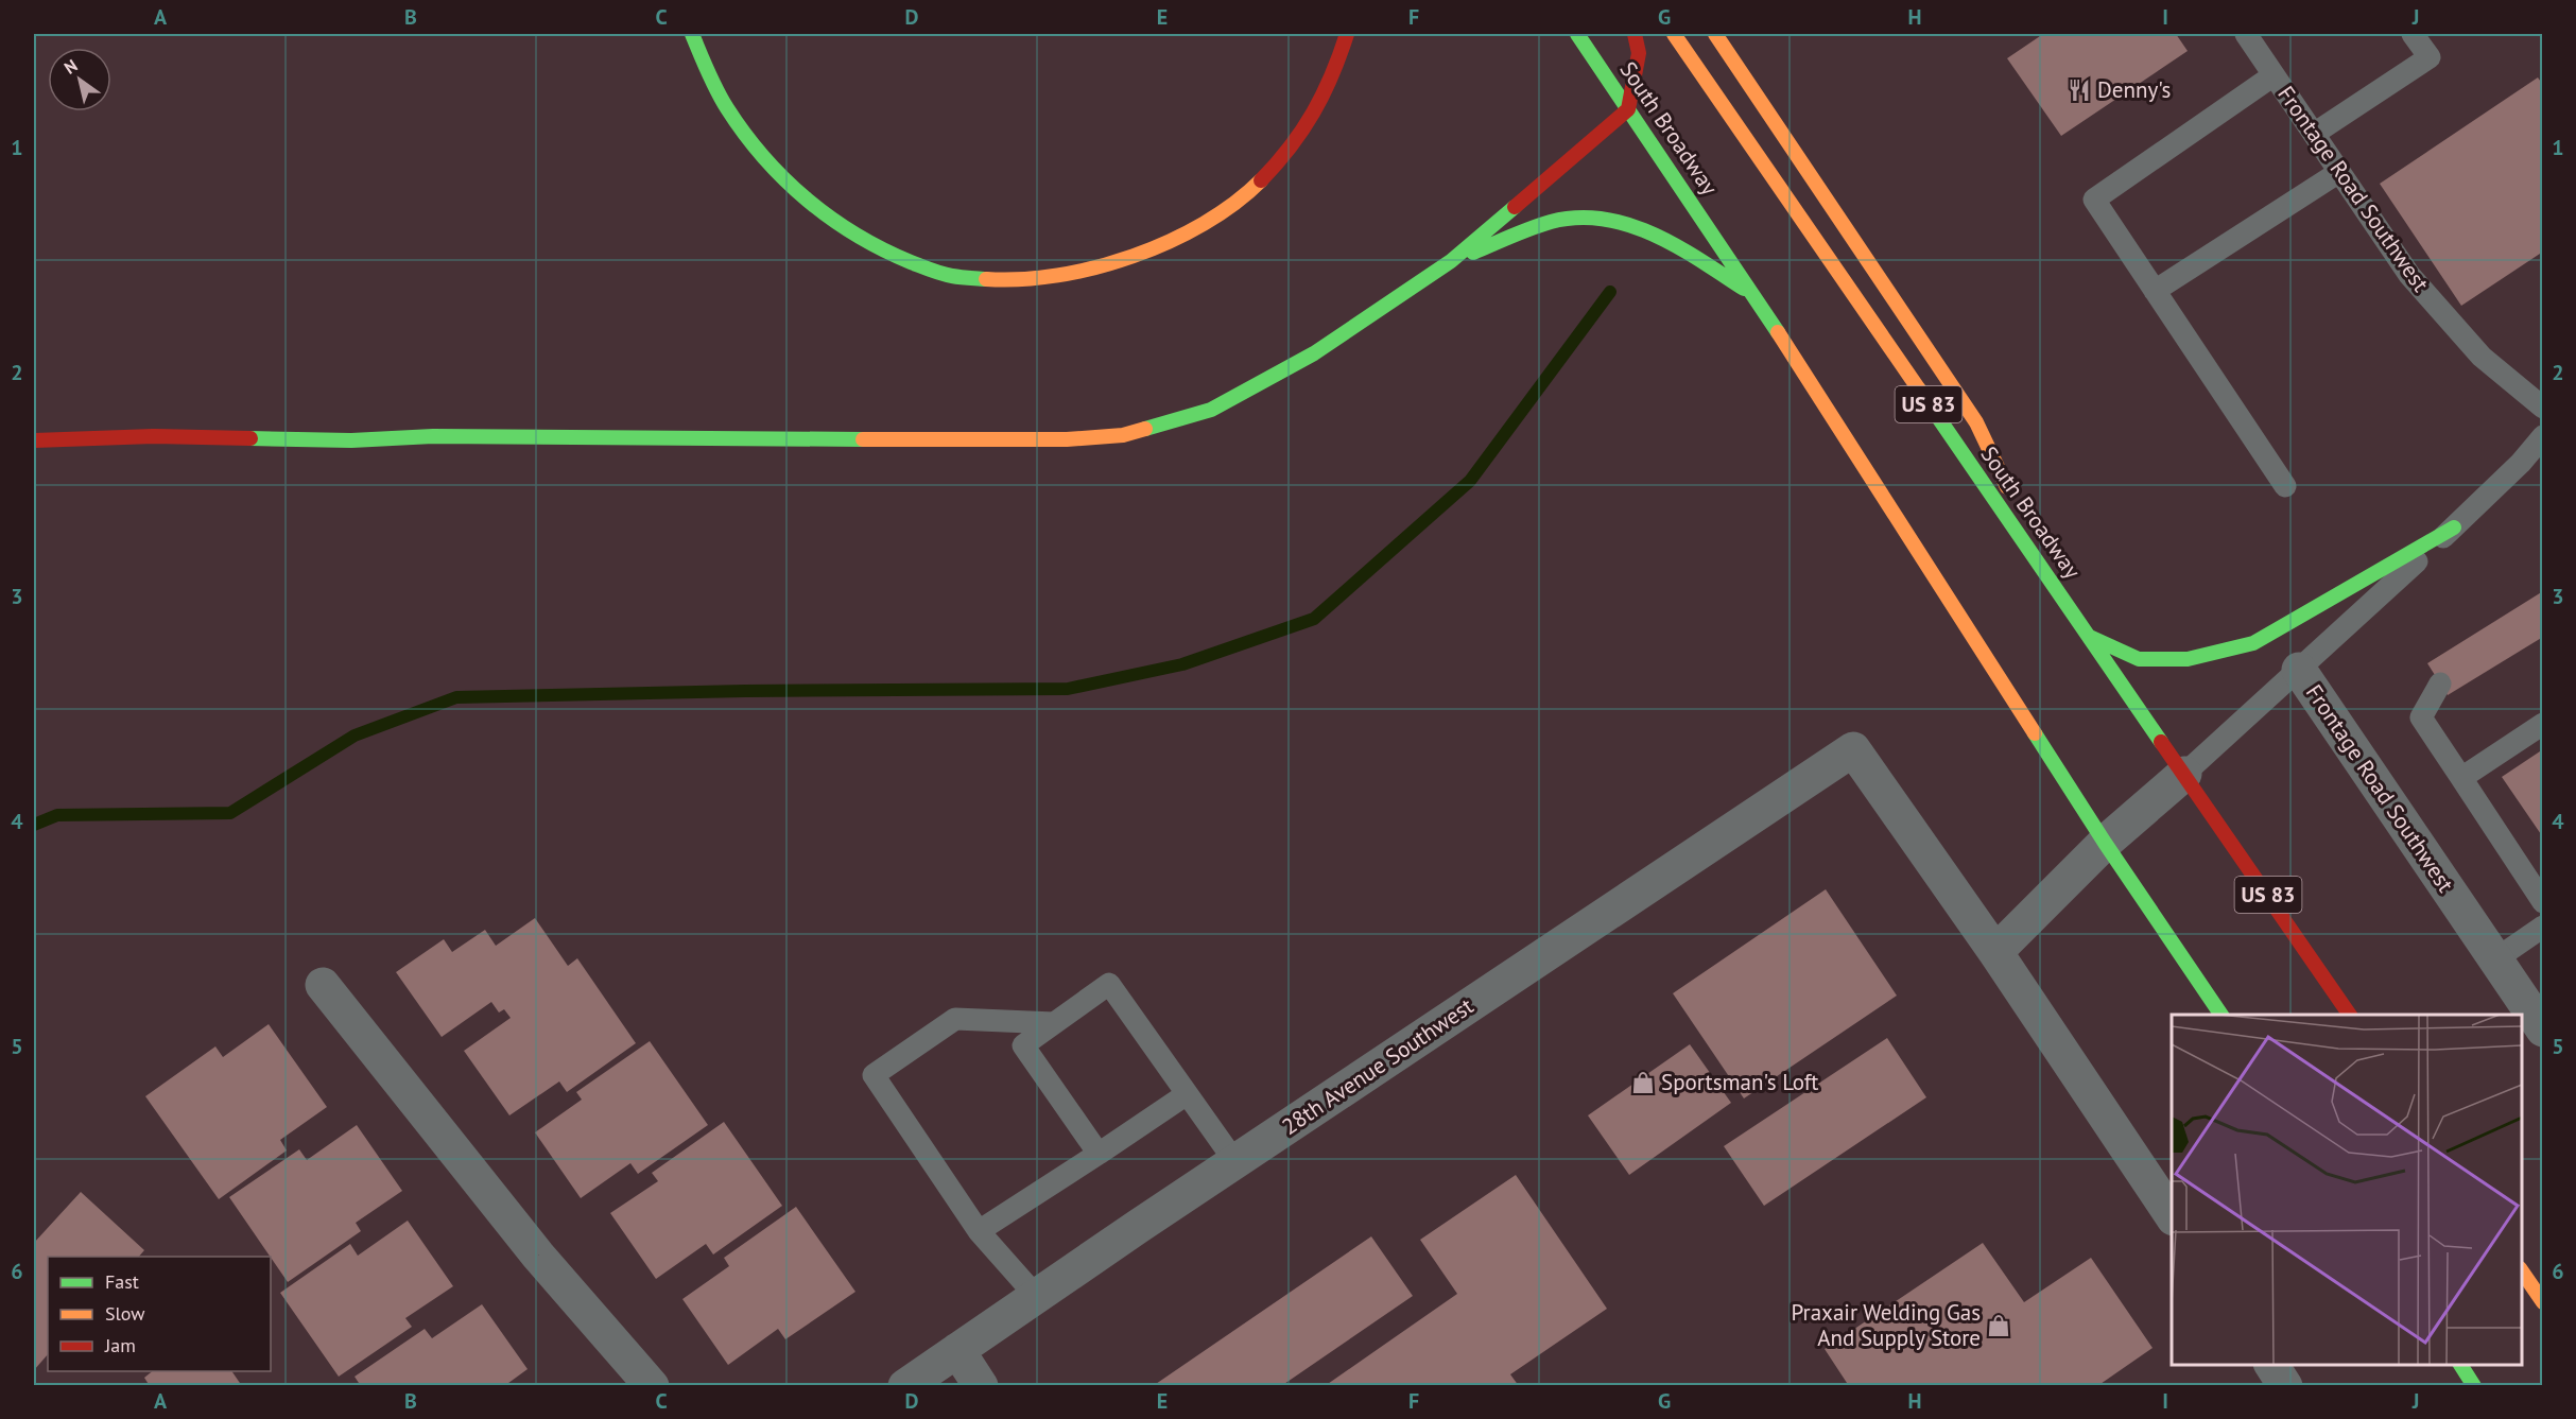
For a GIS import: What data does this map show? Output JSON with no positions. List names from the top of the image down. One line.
{"streets":{"highway":["South Broadway","US 83"],"street":["Frontage Road Southwest","28th Avenue Southwest"]},"places":{"restaurant":["Denny's"],"shop":["Sportsman's Loft","Praxair Welding Gas And Supply Store"]},"legend":["Fast","Slow","Jam"],"north":"top left","grid":{"columns":["A","B","C","D","E","F","G","H","I","J"],"rows":["1","2","3","4","5","6"]}}
